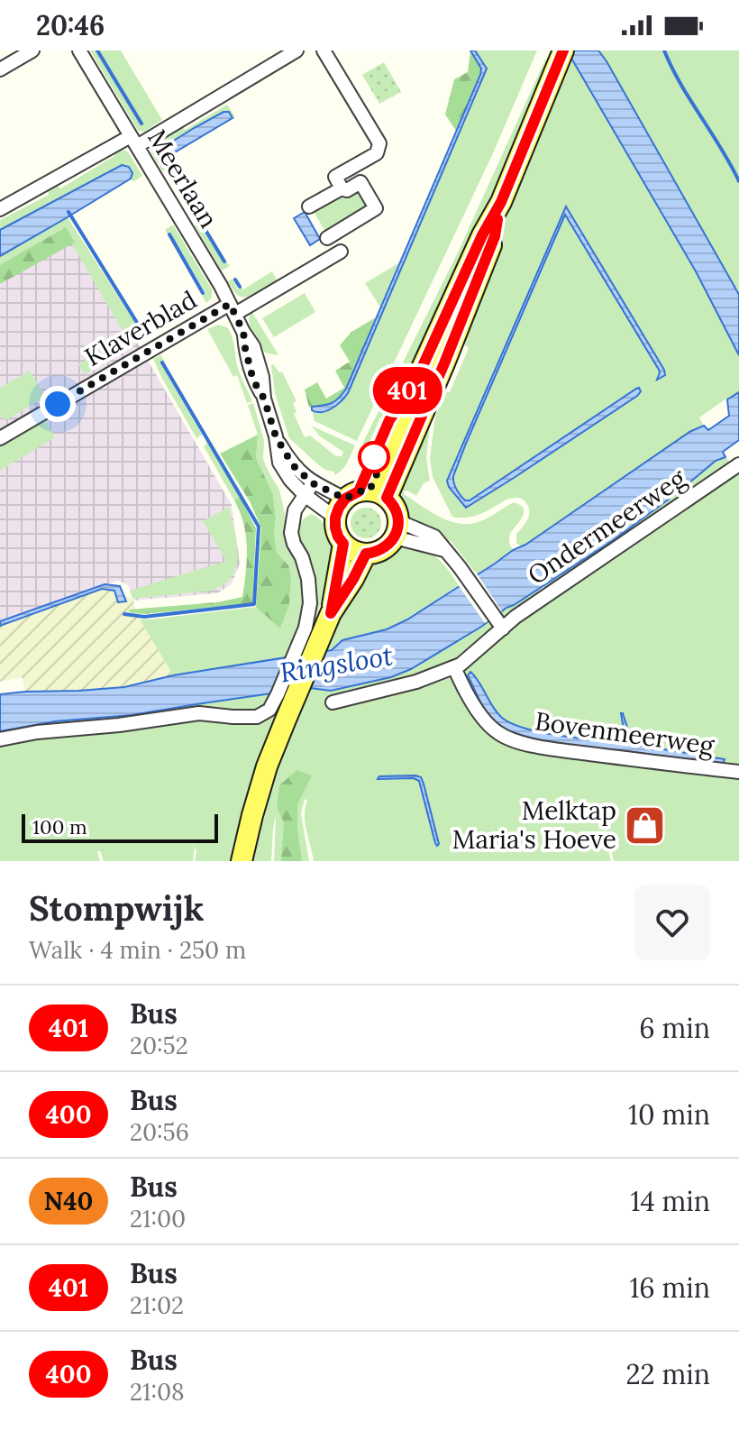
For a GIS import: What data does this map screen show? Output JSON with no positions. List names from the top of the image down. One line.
{"streets":{"street":["Meerlaan","Klaverblad","Ondermeerweg","Bovenmeerweg"]},"crossings":[["Meerlaan","Klaverblad"]],"water":["Ringsloot"],"places":{"shop":["Melktap Maria's Hoeve"]},"lines":["bus line 401"],"scale_bar":"100 m","page":{"status":"20:46","on_map":"401","scale":"100 m","heading":["Stompwijk","Walk · 4 min · 250 m"],"list":[{"mark":"401","name":"Bus","note":"20:52","value":"6 min"},{"mark":"400","name":"Bus","note":"20:56","value":"10 min"},{"mark":"N40","name":"Bus","note":"21:00","value":"14 min"},{"mark":"401","name":"Bus","note":"21:02","value":"16 min"},{"mark":"400","name":"Bus","note":"21:08","value":"22 min"}]}}
